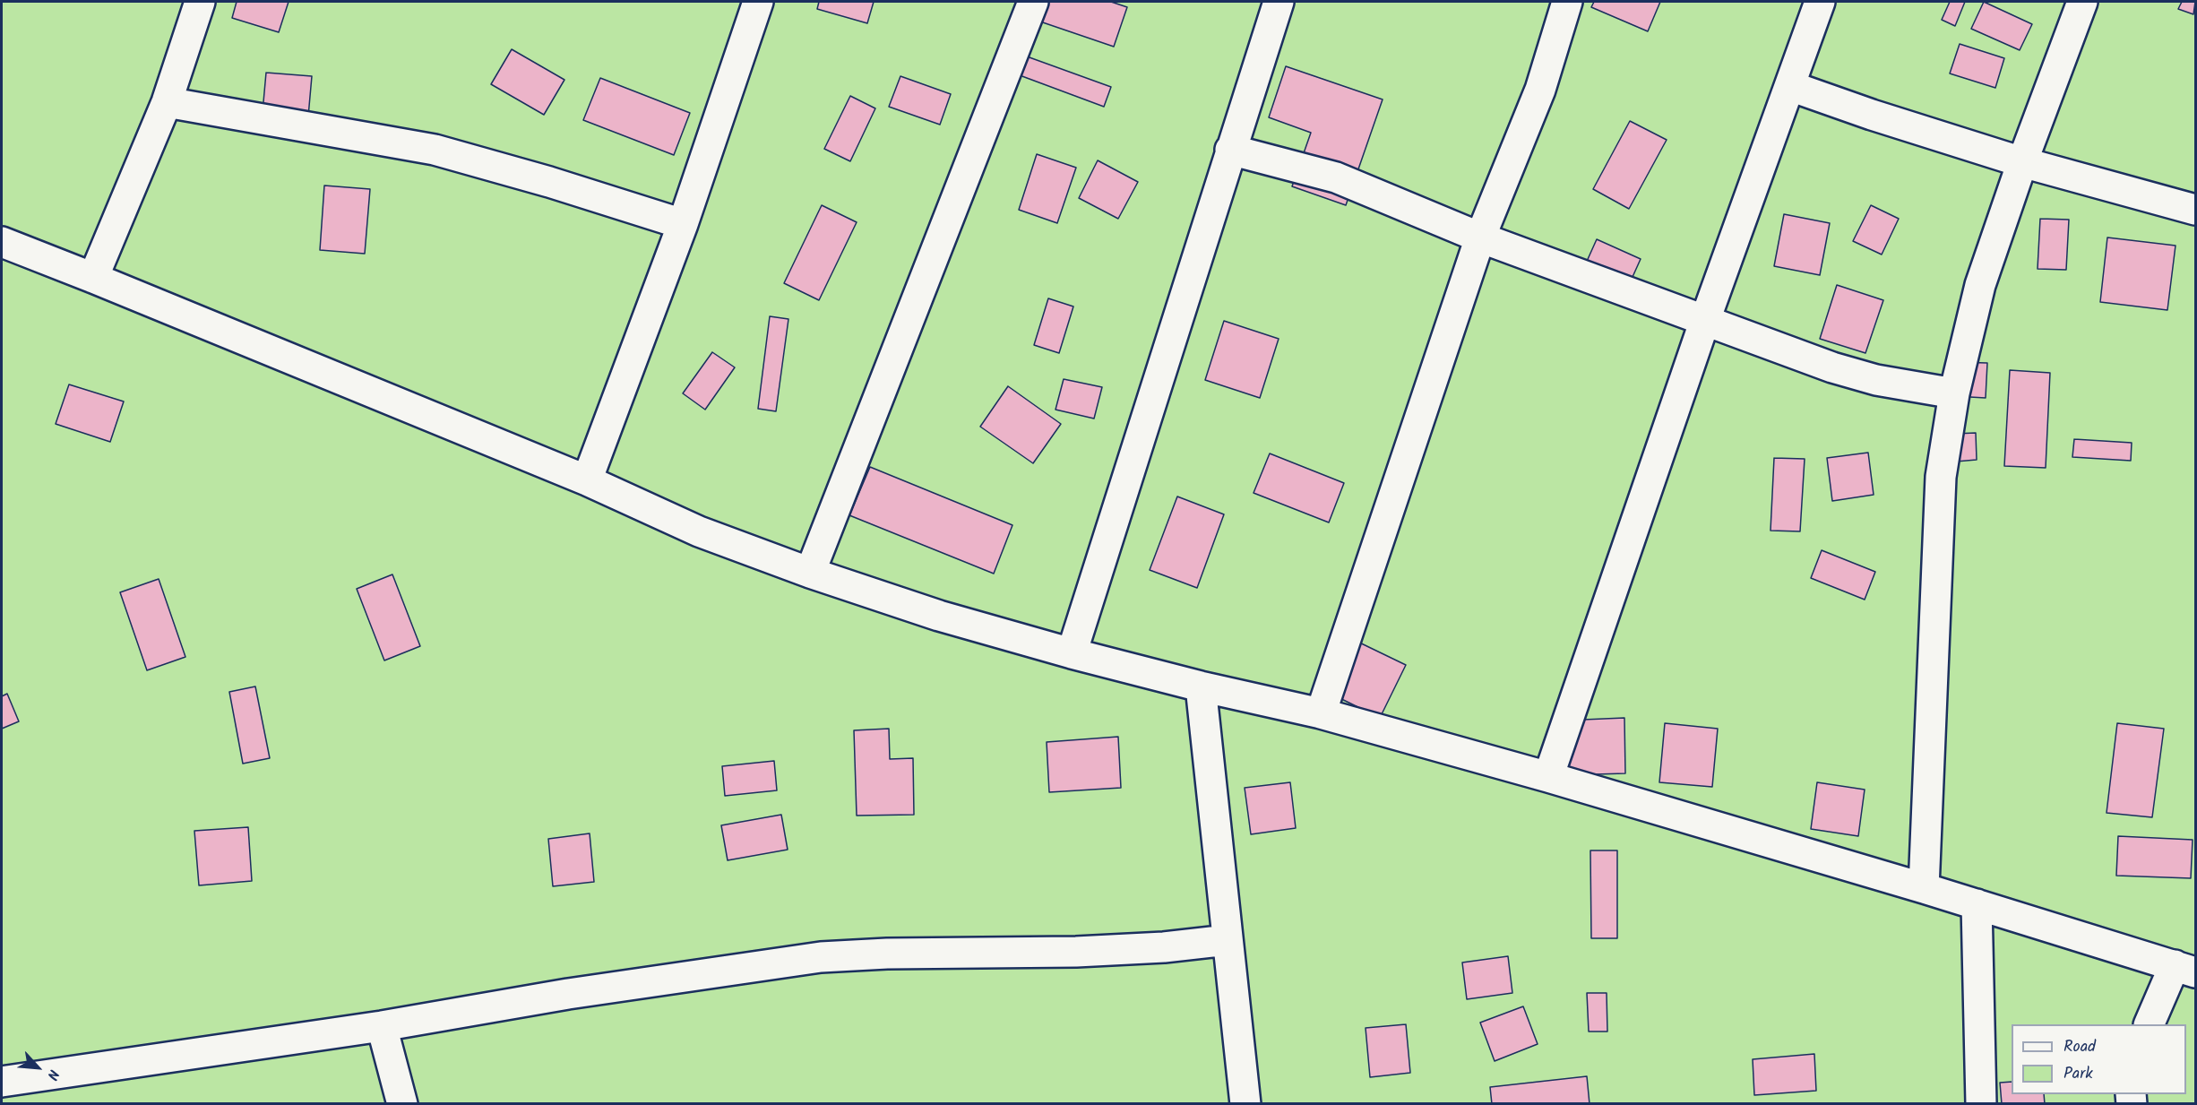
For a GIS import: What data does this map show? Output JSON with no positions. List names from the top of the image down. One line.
{"legend":["Road","Park"],"north":"bottom right"}
